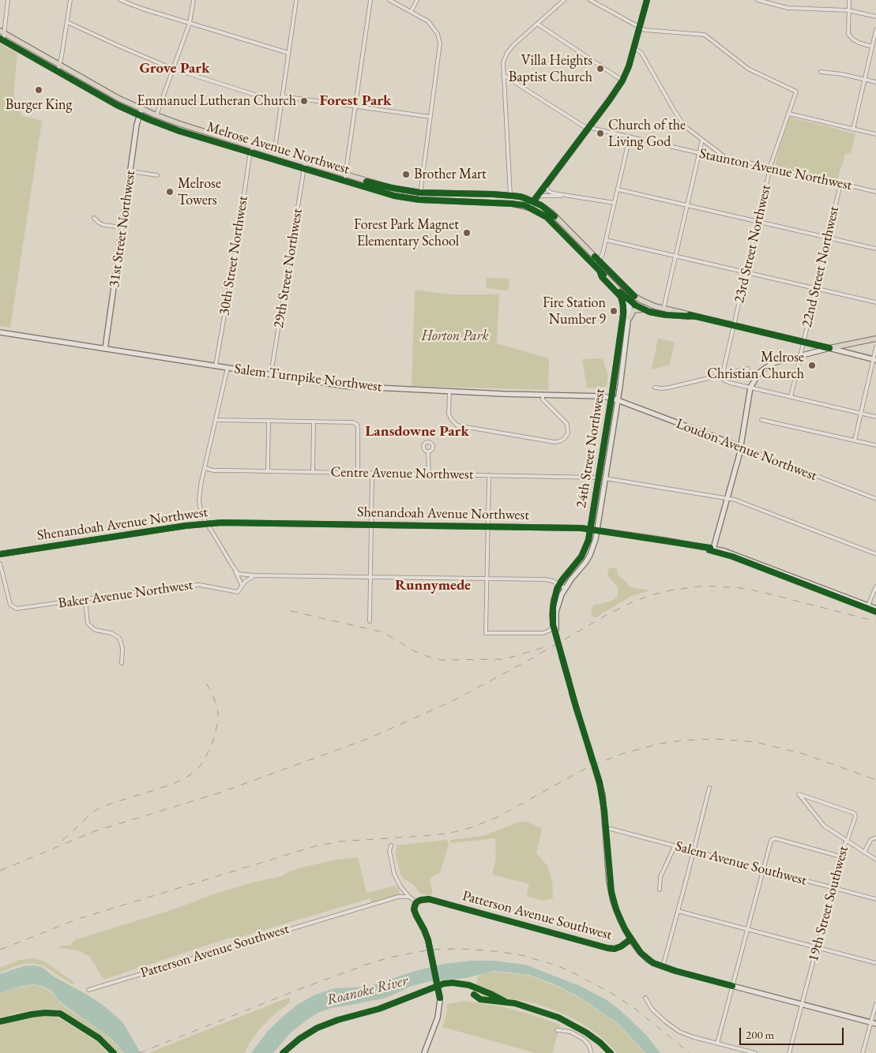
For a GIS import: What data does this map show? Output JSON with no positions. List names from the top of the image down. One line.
{"streets":{"main road":["Melrose Avenue Northwest","31st Street Northwest","Salem Turnpike Northwest","24th Street Northwest","Loudon Avenue Northwest","Shenandoah Avenue Northwest","Patterson Avenue Southwest"],"street":["Staunton Avenue Northwest","23rd Street Northwest","30th Street Northwest","22nd Street Northwest","29th Street Northwest","Centre Avenue Northwest","Baker Avenue Northwest","Salem Avenue Southwest","19th Street Southwest"]},"crossings":[["Melrose Avenue Northwest","31st Street Northwest"],["Melrose Avenue Northwest","23rd Street Northwest"],["Melrose Avenue Northwest","30th Street Northwest"],["Melrose Avenue Northwest","22nd Street Northwest"],["Melrose Avenue Northwest","29th Street Northwest"],["Melrose Avenue Northwest","24th Street Northwest"],["Staunton Avenue Northwest","23rd Street Northwest"],["Staunton Avenue Northwest","22nd Street Northwest"],["31st Street Northwest","Salem Turnpike Northwest"],["30th Street Northwest","Salem Turnpike Northwest"],["29th Street Northwest","Salem Turnpike Northwest"],["Salem Turnpike Northwest","24th Street Northwest"],["Salem Turnpike Northwest","Loudon Avenue Northwest"],["24th Street Northwest","Loudon Avenue Northwest"],["24th Street Northwest","Centre Avenue Northwest"],["24th Street Northwest","Shenandoah Avenue Northwest"],["Salem Avenue Southwest","19th Street Southwest"],["19th Street Southwest","Patterson Avenue Southwest"]],"districts":["Grove Park","Forest Park","Lansdowne Park","Runnymede"],"water":["Roanoke River"],"parks":["Horton Park"],"places":["Villa Heights Baptist Church","Burger King","Emmanuel Lutheran Church","Church of the Living God","Brother Mart","Melrose Towers","Forest Park Magnet Elementary School","Fire Station Number 9","Melrose Christian Church"],"scale_bar":"200 m"}
